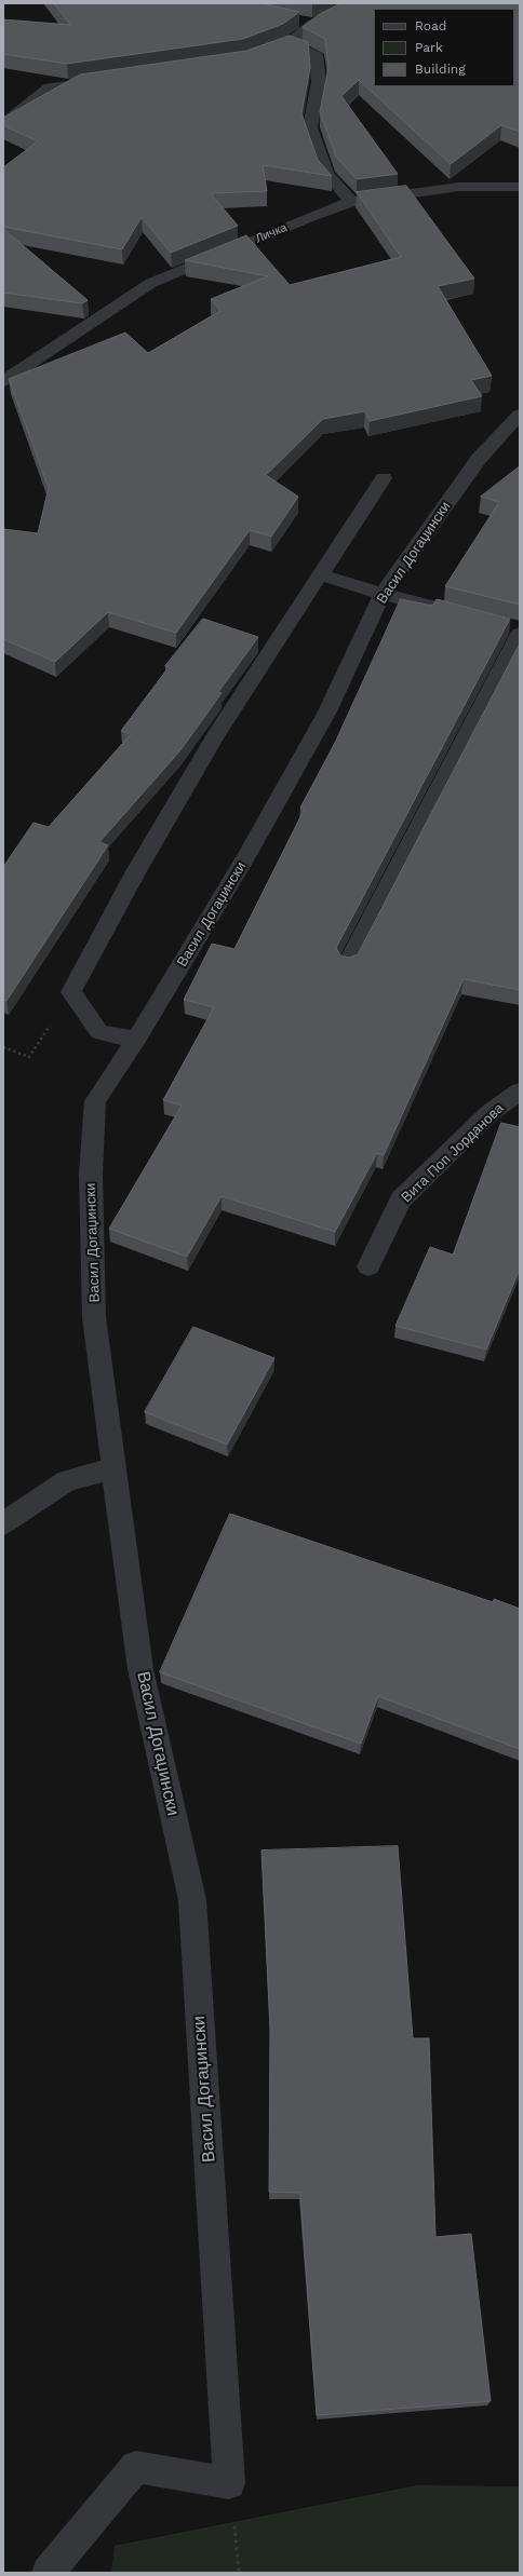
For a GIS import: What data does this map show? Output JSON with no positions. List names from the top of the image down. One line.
{"streets":{"street":["Личка","Васил Догаџински","Вита Поп Јорданова"]},"legend":["Road","Park","Building"]}
